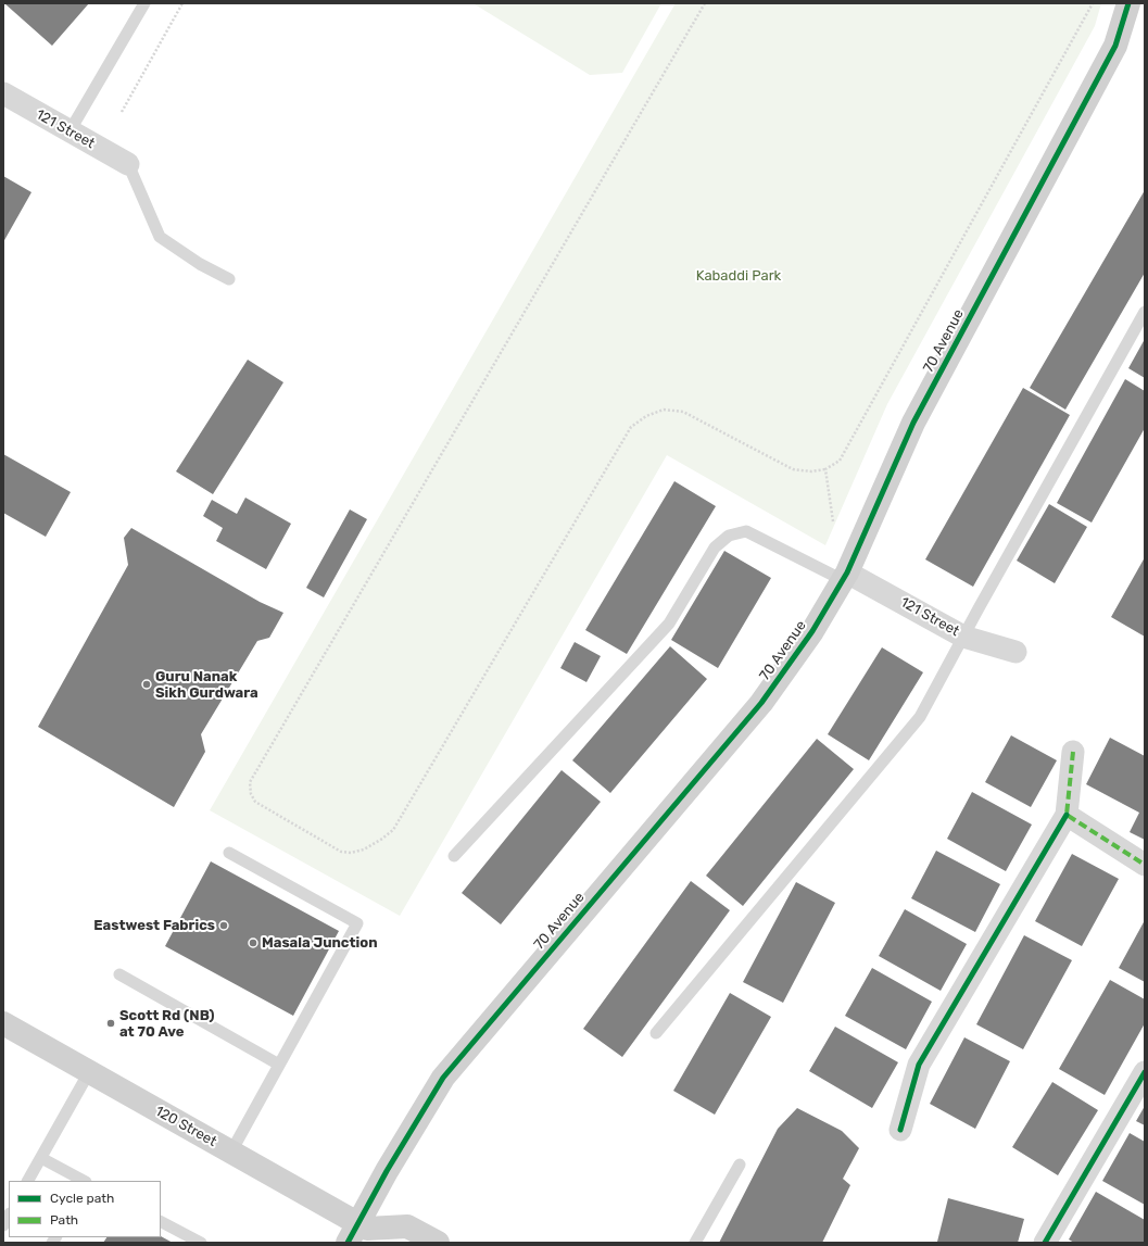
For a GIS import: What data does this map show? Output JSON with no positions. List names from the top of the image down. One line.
{"streets":{"street":["121 Street","70 Avenue","120 Street"]},"crossings":[["121 Street","70 Avenue"],["70 Avenue","120 Street"]],"parks":["Kabaddi Park"],"places":["Guru Nanak Sikh Gurdwara","Eastwest Fabrics","Masala Junction","Scott Rd (NB) at 70 Ave"],"legend":["Cycle path","Path"]}
